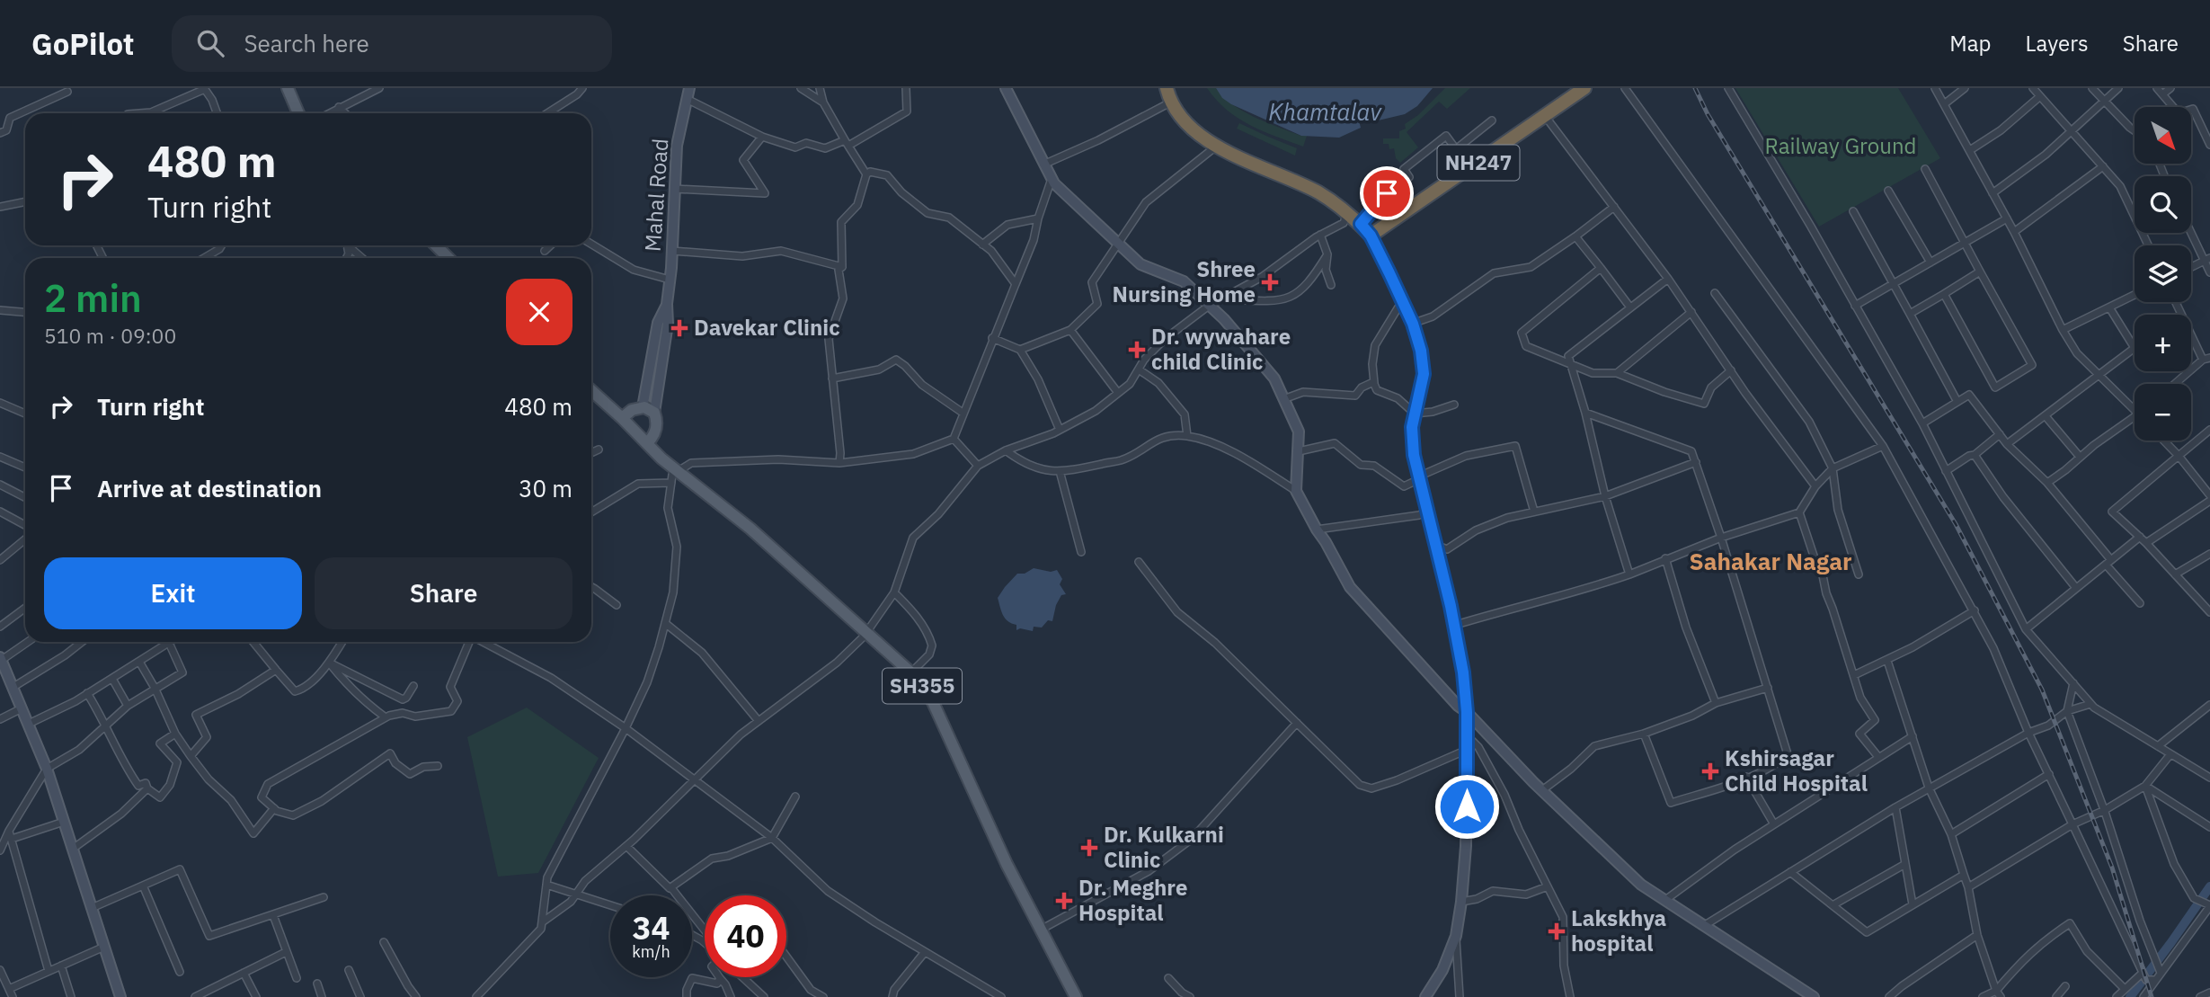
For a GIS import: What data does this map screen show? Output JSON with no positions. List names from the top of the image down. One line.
{"streets":{"highway":["NH247"],"main road":["SH355"],"street":["Mahal Road"]},"districts":["Sahakar Nagar"],"water":["Khamtalav"],"parks":["Railway Ground"],"places":{"health":["Shree Nursing Home","Davekar Clinic","Dr. wywahare child Clinic","Kshirsagar Child Hospital","Dr. Kulkarni Clinic","Dr. Meghre Hospital","Lakskhya hospital"]},"north":"bottom right","page":{"header":"GoPilot","search":"Search here","nav":["Map","Layers","Share"],"map_buttons":["+","−"],"turn":["480 m","Turn right"],"heading":["2 min","510 m · 09:00"],"list":[{"name":"Turn right","value":"480 m"},{"name":"Arrive at destination","value":"30 m"}],"buttons":["Exit","Share"],"speed":"34 km/h","limit":"40"}}
